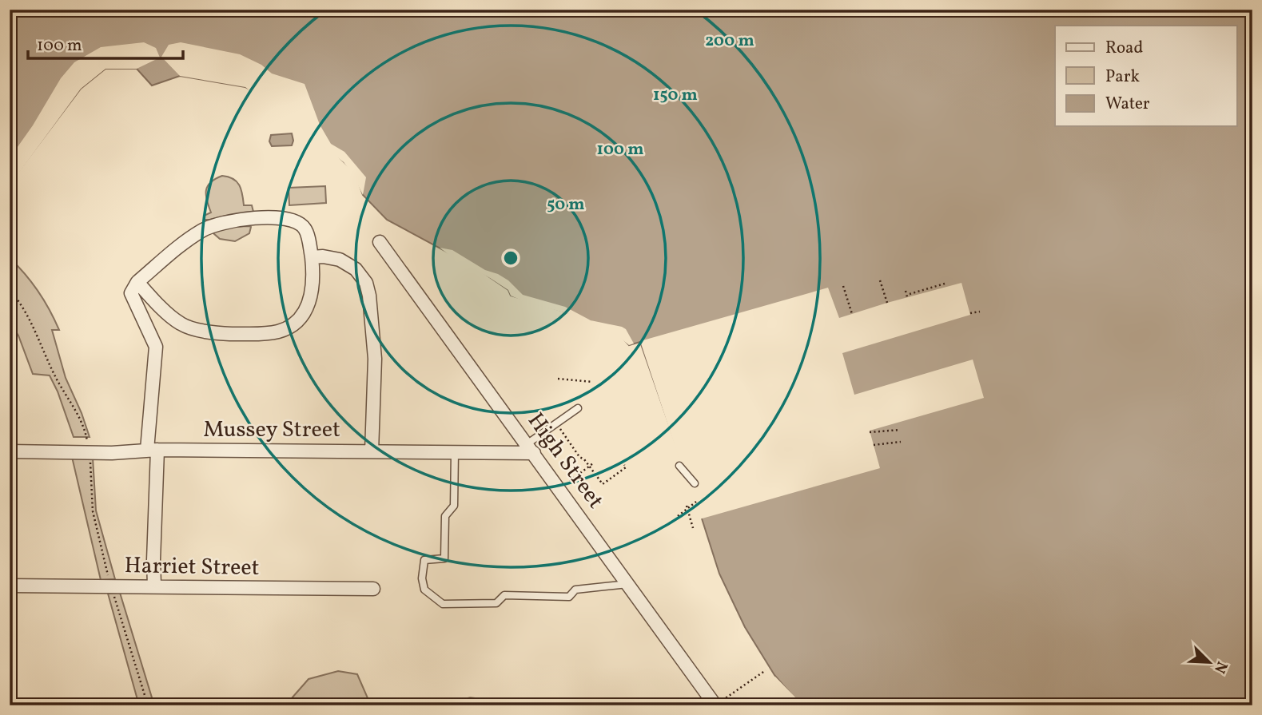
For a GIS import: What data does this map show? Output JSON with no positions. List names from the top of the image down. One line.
{"streets":{"street":["Mussey Street","High Street","Harriet Street"]},"crossings":[["Mussey Street","High Street"]],"legend":["Road","Park","Water"],"scale_bar":"100 m","north":"bottom right","rings":["200 m","150 m","100 m","50 m"]}
